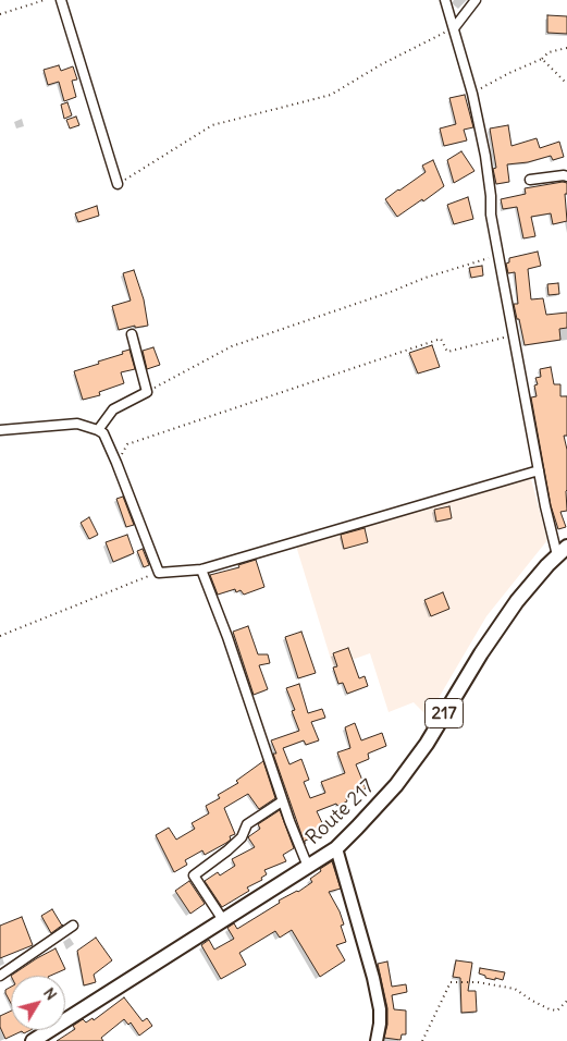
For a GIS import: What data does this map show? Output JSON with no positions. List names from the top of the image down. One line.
{"streets":{"main road":["217","Route 217"]},"north":"top right"}
